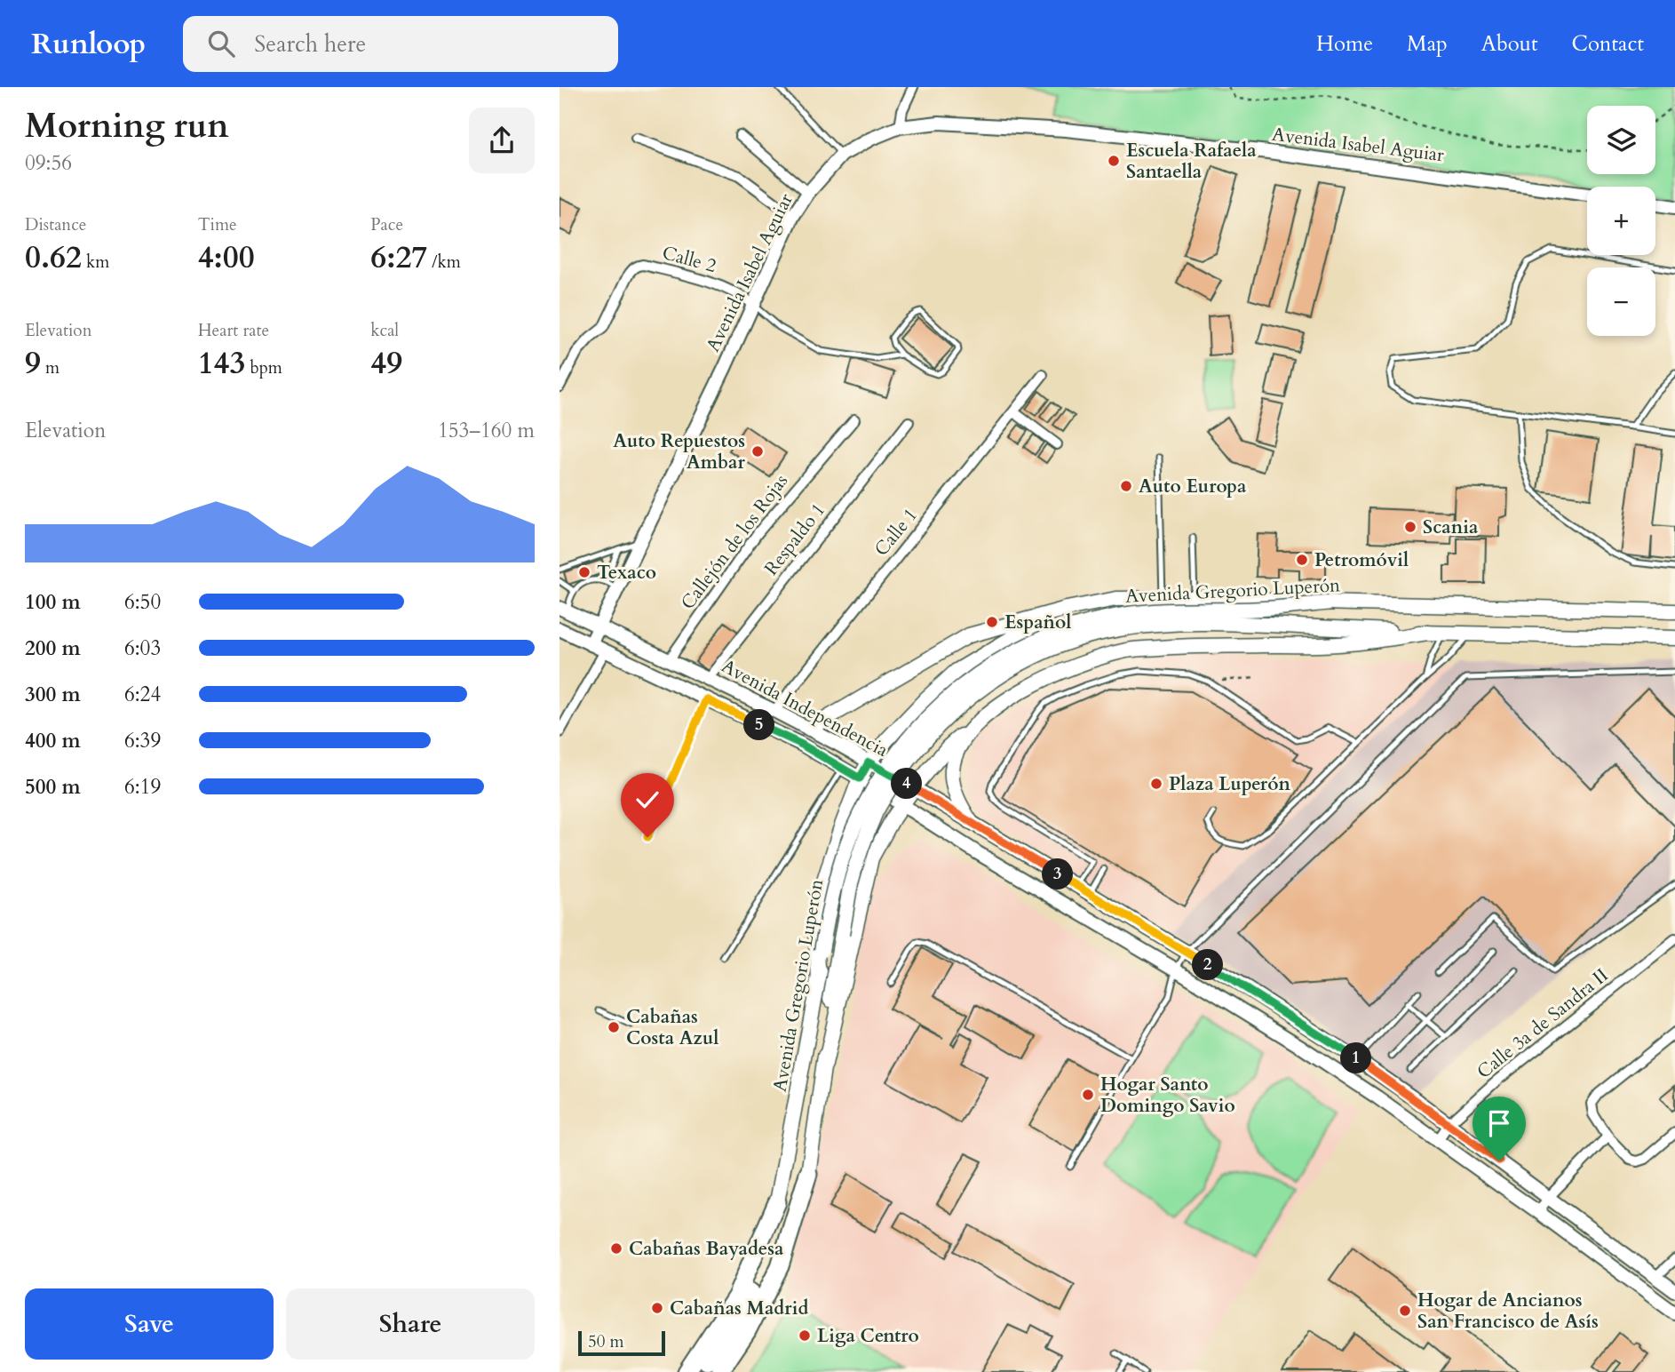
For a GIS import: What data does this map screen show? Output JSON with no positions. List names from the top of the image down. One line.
{"streets":{"main road":["Avenida Isabel Aguiar","Avenida Gregorio Luperón","Avenida Independencia"],"street":["Calle 2","Calle 1","Respaldo 1","Callejón de los Rojas","Calle 3a de Sandra II"]},"crossings":[["Avenida Isabel Aguiar","Calle 2"],["Avenida Isabel Aguiar","Avenida Independencia"],["Calle 1","Avenida Independencia"],["Respaldo 1","Avenida Independencia"],["Callejón de los Rojas","Avenida Independencia"],["Avenida Independencia","Calle 3a de Sandra II"]],"places":["Escuela Rafaela Santaella","Auto Repuestos Ambar","Auto Europa","Scania","Petromóvil","Texaco","Español","Plaza Luperón","Cabañas Costa Azul","Hogar Santo Domingo Savio","Cabañas Bayadesa","Cabañas Madrid","Hogar de Ancianos San Francisco de Asís","Liga Centro"],"scale_bar":"50 m","page":{"header":"Runloop","search":"Search here","nav":["Home","Map","About","Contact"],"heading":["Morning run","09:56"],"map_buttons":["+","−"],"stats":[["Distance","0.62 km"],["Time","4:00"],["Pace","6:27 /km"],["Elevation","9 m"],["Heart rate","143 bpm"],["kcal","49"]],"chart":["Elevation","153–160 m"],"list":[{"name":"100 m","note":"6:50"},{"name":"200 m","note":"6:03"},{"name":"300 m","note":"6:24"},{"name":"400 m","note":"6:39"},{"name":"500 m","note":"6:19"}],"pins":["5","4","3","2","1"],"buttons":["Save","Share"],"scale":"50 m"}}
